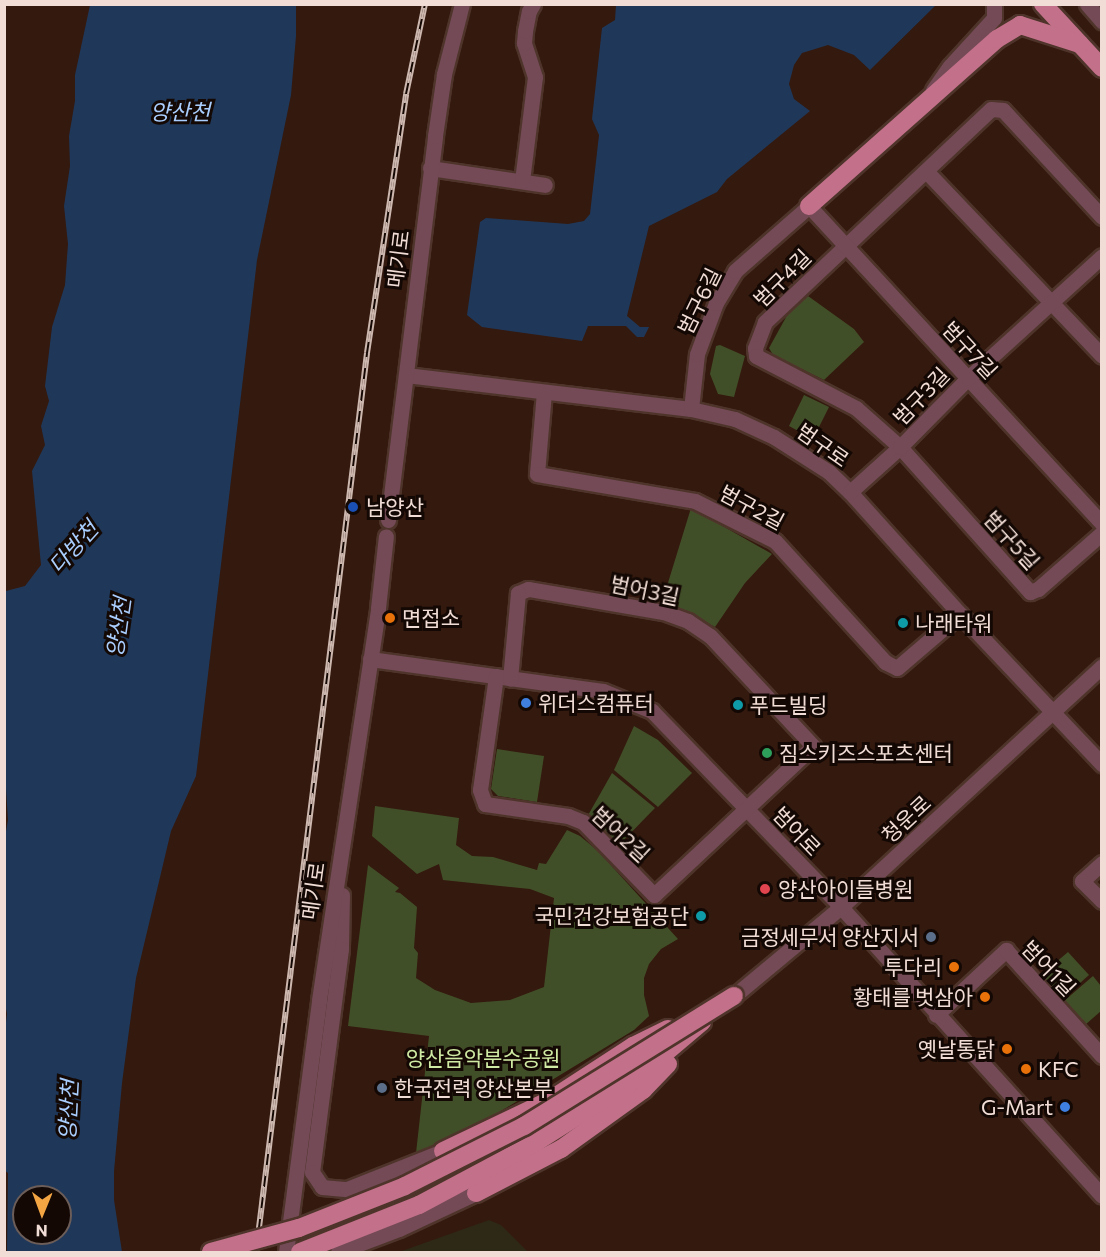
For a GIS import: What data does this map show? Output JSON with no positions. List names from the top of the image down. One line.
{"streets":{"street":["메기로","범구4길","범구6길","범구7길","범구3길","범구로","범구2길","범구5길","범어3길","청운로","범어로","범어2길","범어1길"]},"crossings":[["메기로","범구로"],["메기로","범어로"],["범구4길","범구7길"],["범구4길","범구3길"],["범구4길","범구5길"],["범구6길","범구7길"],["범구6길","범구로"],["범구7길","범구3길"],["범구3길","범구로"],["범구3길","범구5길"],["범구로","범구2길"],["범구로","청운로"],["범어3길","범어로"],["범어3길","범어2길"],["청운로","범어로"],["범어로","범어2길"],["범어로","범어1길"]],"water":["양산천","다방천"],"parks":["양산음악분수공원"],"places":["남양산","면접소","나래타워","위더스컴퓨터","푸드빌딩","짐스키즈스포츠센터","양산아이들병원","국민건강보험공단","금정세무서 양산지서","투다리","황태를 벗삼아","옛날통닭","KFC","한국전력 양산본부","G-Mart"],"north":"bottom"}
